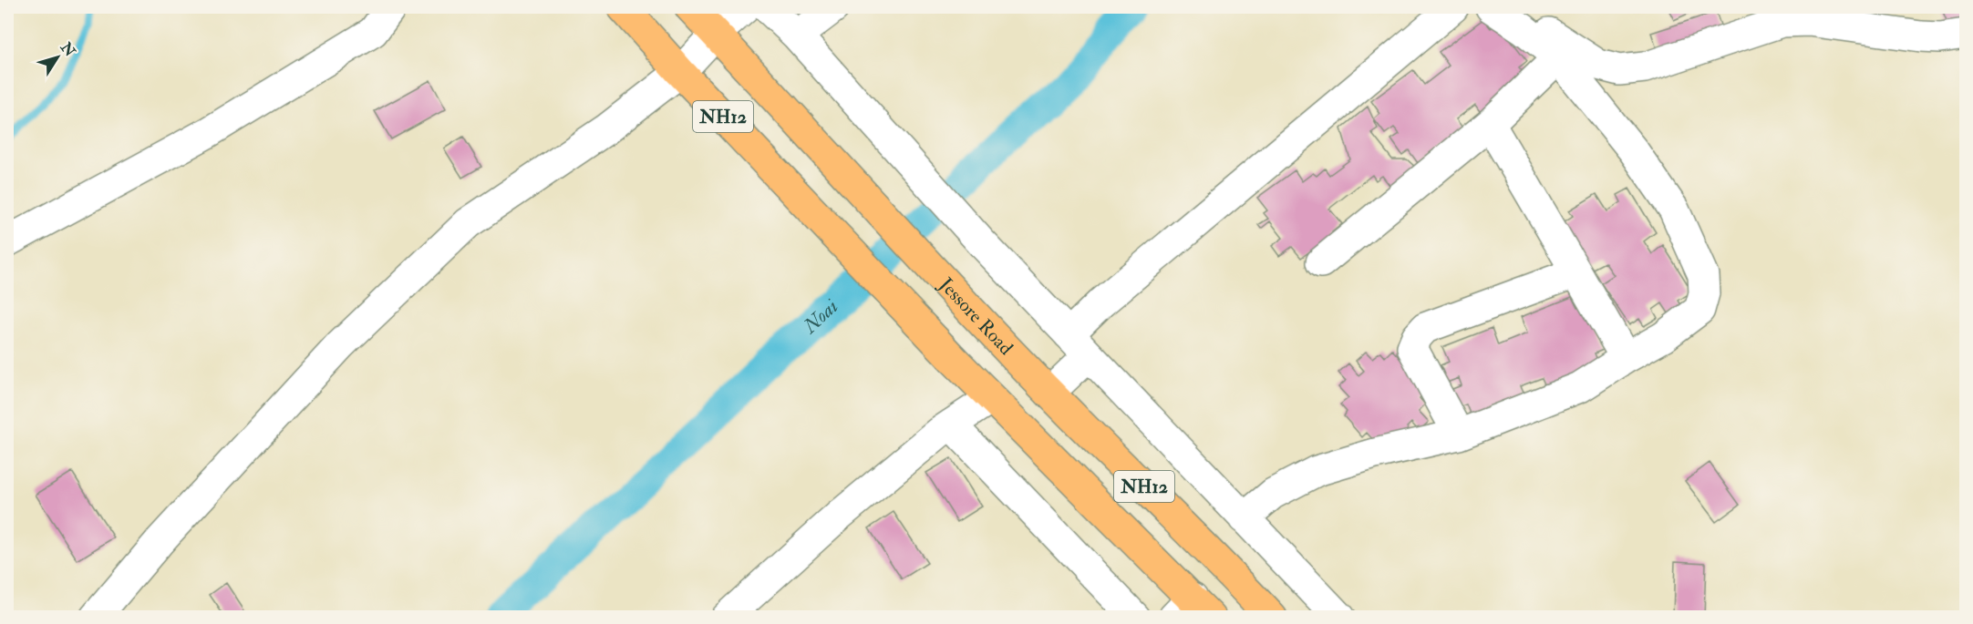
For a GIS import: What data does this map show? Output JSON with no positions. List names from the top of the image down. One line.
{"streets":{"highway":["NH12","Jessore Road"]},"water":["Noai"],"north":"top right"}
